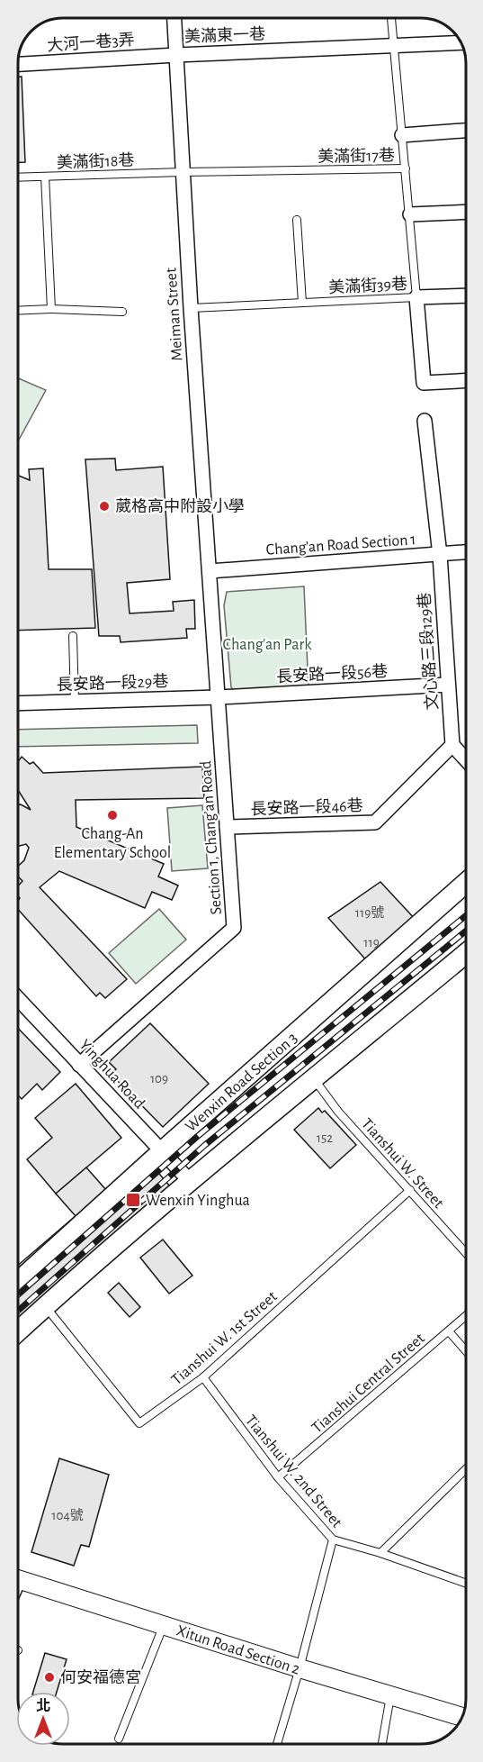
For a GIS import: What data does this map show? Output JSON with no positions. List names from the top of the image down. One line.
{"streets":{"main road":["Wenxin Road Section 3"],"street":["美滿東一巷","大河一巷3弄","Meiman Street","Chang’an Road Section 1","文心路三段129巷","長安路一段56巷","長安路一段29巷","長安路一段46巷","Section 1, Chang’an Road","Yinghua Road","Xitun Road Section 2"],"lane":["美滿街17巷","美滿街18巷","美滿街39巷","Tianshui W. Street","Tianshui W. 1st Street","Tianshui Central Street","Tianshui W. 2nd Street"]},"crossings":[["美滿東一巷","大河一巷3弄"],["美滿東一巷","美滿街17巷"],["美滿東一巷","Meiman Street"],["大河一巷3弄","Meiman Street"],["美滿街17巷","美滿街18巷"],["美滿街17巷","美滿街39巷"],["美滿街17巷","Meiman Street"],["美滿街18巷","Meiman Street"],["美滿街39巷","Meiman Street"],["Meiman Street","Chang’an Road Section 1"],["Meiman Street","Section 1, Chang’an Road"],["Chang’an Road Section 1","文心路三段129巷"],["Chang’an Road Section 1","Section 1, Chang’an Road"],["文心路三段129巷","長安路一段56巷"],["文心路三段129巷","長安路一段46巷"],["長安路一段56巷","長安路一段29巷"],["長安路一段56巷","Section 1, Chang’an Road"],["長安路一段29巷","Section 1, Chang’an Road"],["長安路一段46巷","Section 1, Chang’an Road"],["Section 1, Chang’an Road","Yinghua Road"],["Yinghua Road","Wenxin Road Section 3"],["Tianshui W. Street","Tianshui W. 1st Street"],["Tianshui W. 1st Street","Tianshui W. 2nd Street"],["Tianshui Central Street","Tianshui W. 2nd Street"]],"parks":["Chang'an Park"],"places":{"other":["葳格高中附設小學","Chang-An Elementary School","何安福德宮"],"transit":["Wenxin Yinghua"]},"house_numbers":["119號","119","109","152","104號"],"north":"top"}
